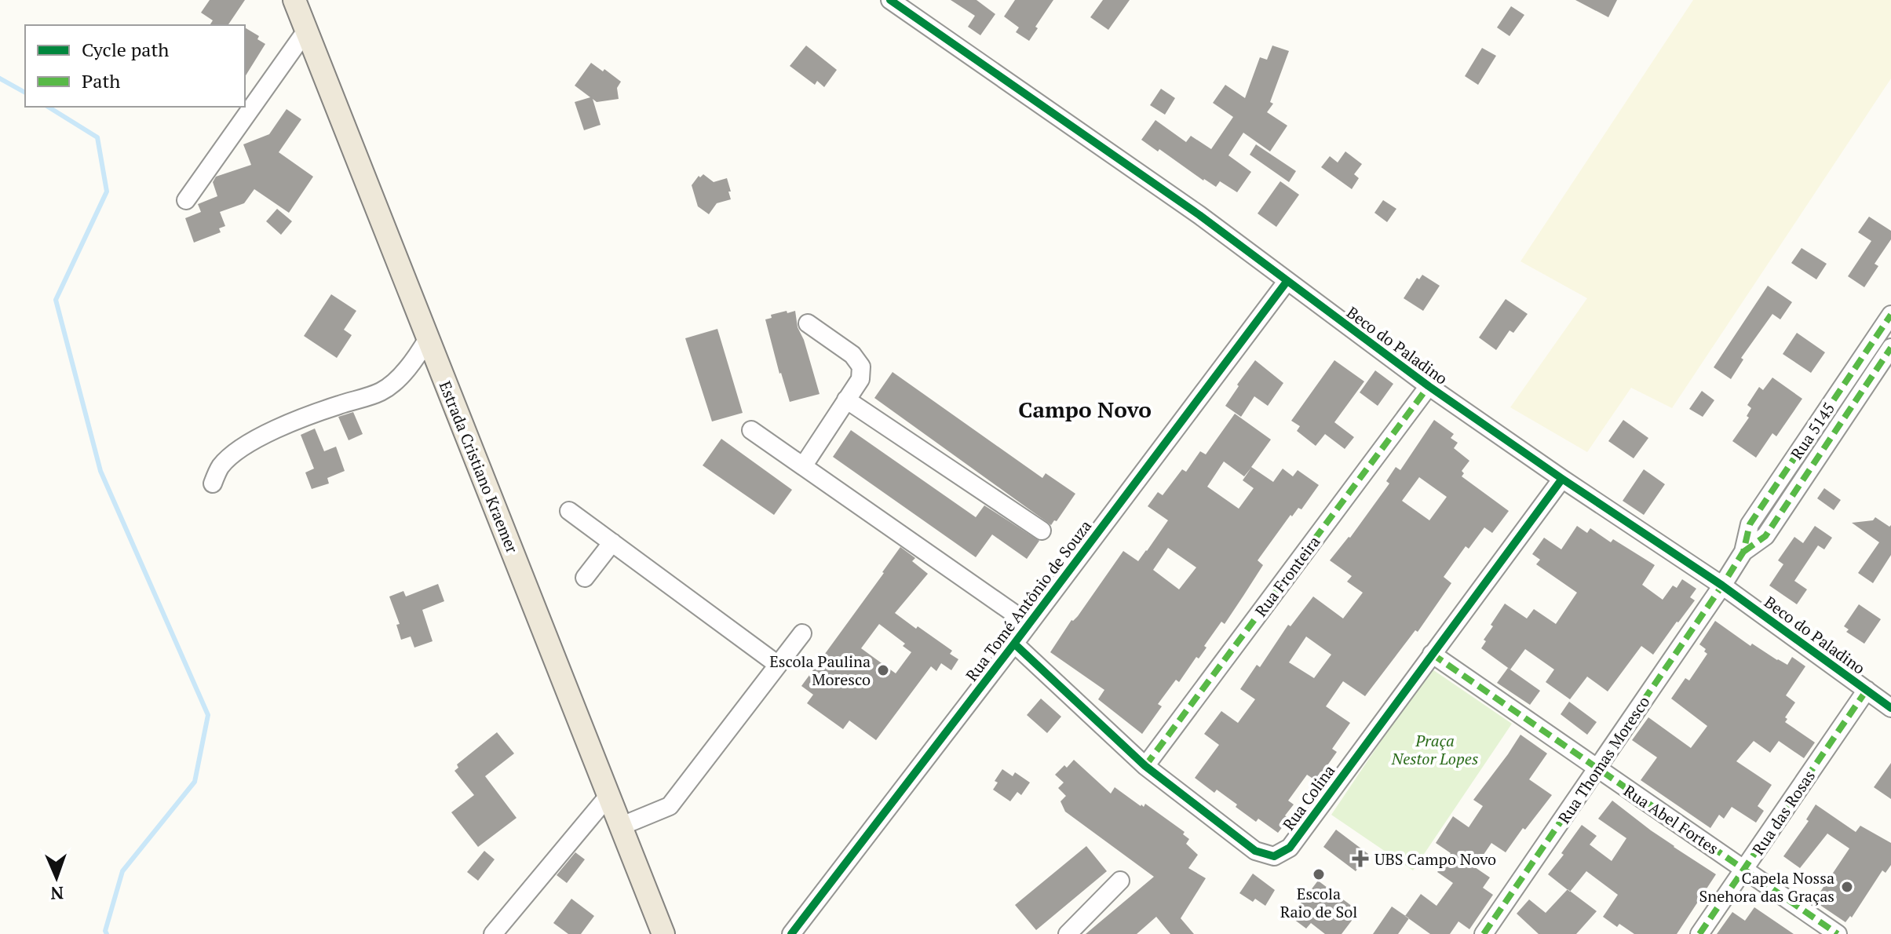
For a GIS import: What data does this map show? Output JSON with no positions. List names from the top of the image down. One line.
{"streets":{"main road":["Estrada Cristiano Kraemer"],"street":["Beco do Paladino","Rua 5145","Rua Fronteira","Rua Tomé Antônio de Souza","Rua Thomas Moresco","Rua Colina","Rua das Rosas","Rua Abel Fortes"]},"crossings":[["Beco do Paladino","Rua 5145"],["Beco do Paladino","Rua Fronteira"],["Beco do Paladino","Rua Tomé Antônio de Souza"],["Beco do Paladino","Rua Thomas Moresco"],["Beco do Paladino","Rua Colina"],["Beco do Paladino","Rua das Rosas"],["Rua 5145","Rua Thomas Moresco"],["Rua Fronteira","Rua Colina"],["Rua Tomé Antônio de Souza","Rua Colina"],["Rua Thomas Moresco","Rua Abel Fortes"],["Rua Colina","Rua Abel Fortes"],["Rua das Rosas","Rua Abel Fortes"]],"districts":["Campo Novo"],"parks":["Praça Nestor Lopes"],"places":{"other":["Escola Paulina Moresco","Escola Raio de Sol","Capela Nossa Snehora das Graças"],"health":["UBS Campo Novo"]},"legend":["Cycle path","Path"],"north":"bottom"}
